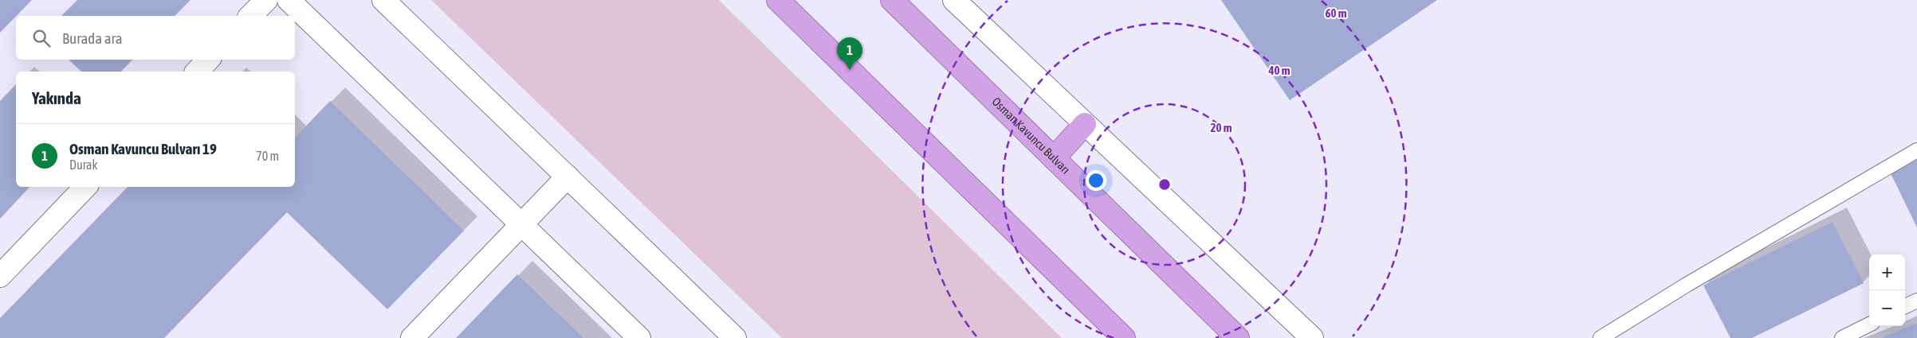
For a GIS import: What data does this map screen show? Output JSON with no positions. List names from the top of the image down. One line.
{"streets":{"highway":["Osman Kavuncu Bulvarı"]},"page":{"search":"Burada ara","pins":"1","heading":"Yakında","list":[{"mark":"1","name":"Osman Kavuncu Bulvarı 19","note":"Durak","value":"70 m"}],"map_buttons":["+","−"]},"rings":["60 m","40 m","20 m"]}
